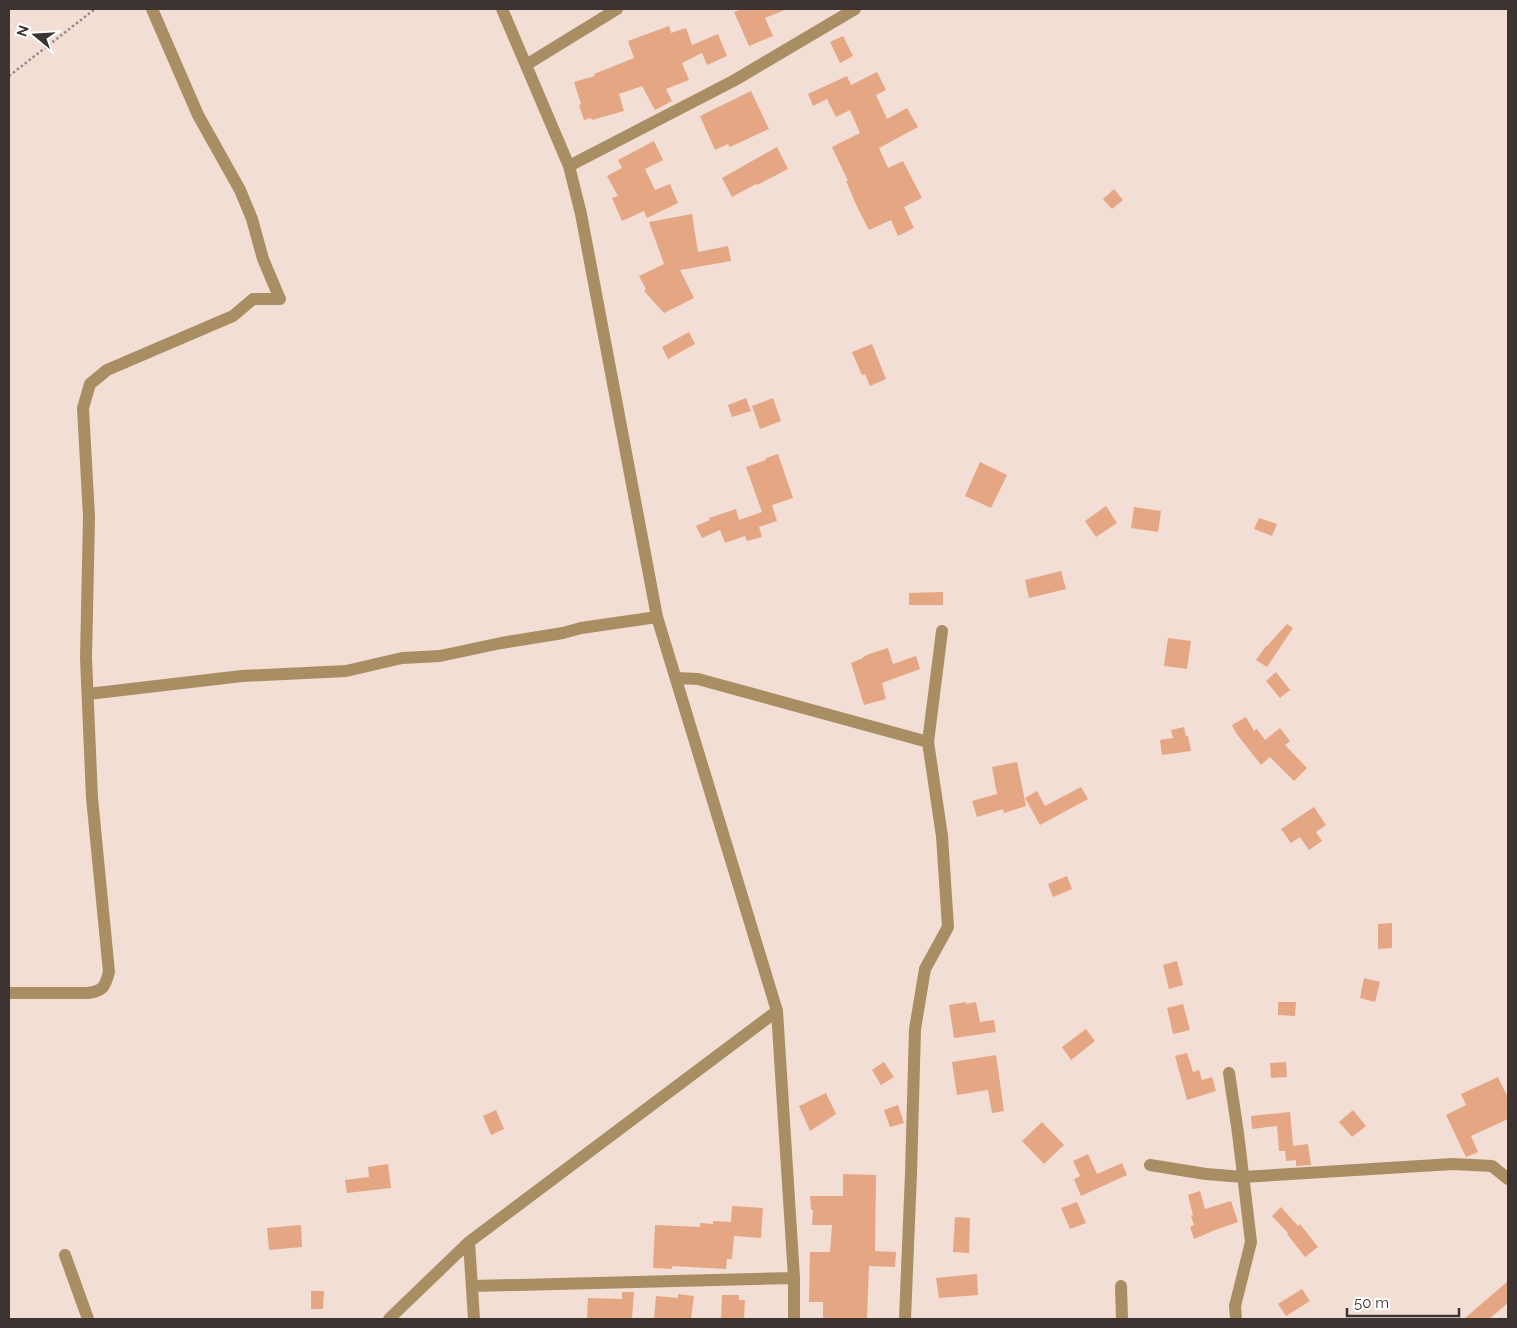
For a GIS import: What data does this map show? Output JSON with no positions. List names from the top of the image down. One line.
{"scale_bar":"50 m","north":"left"}
